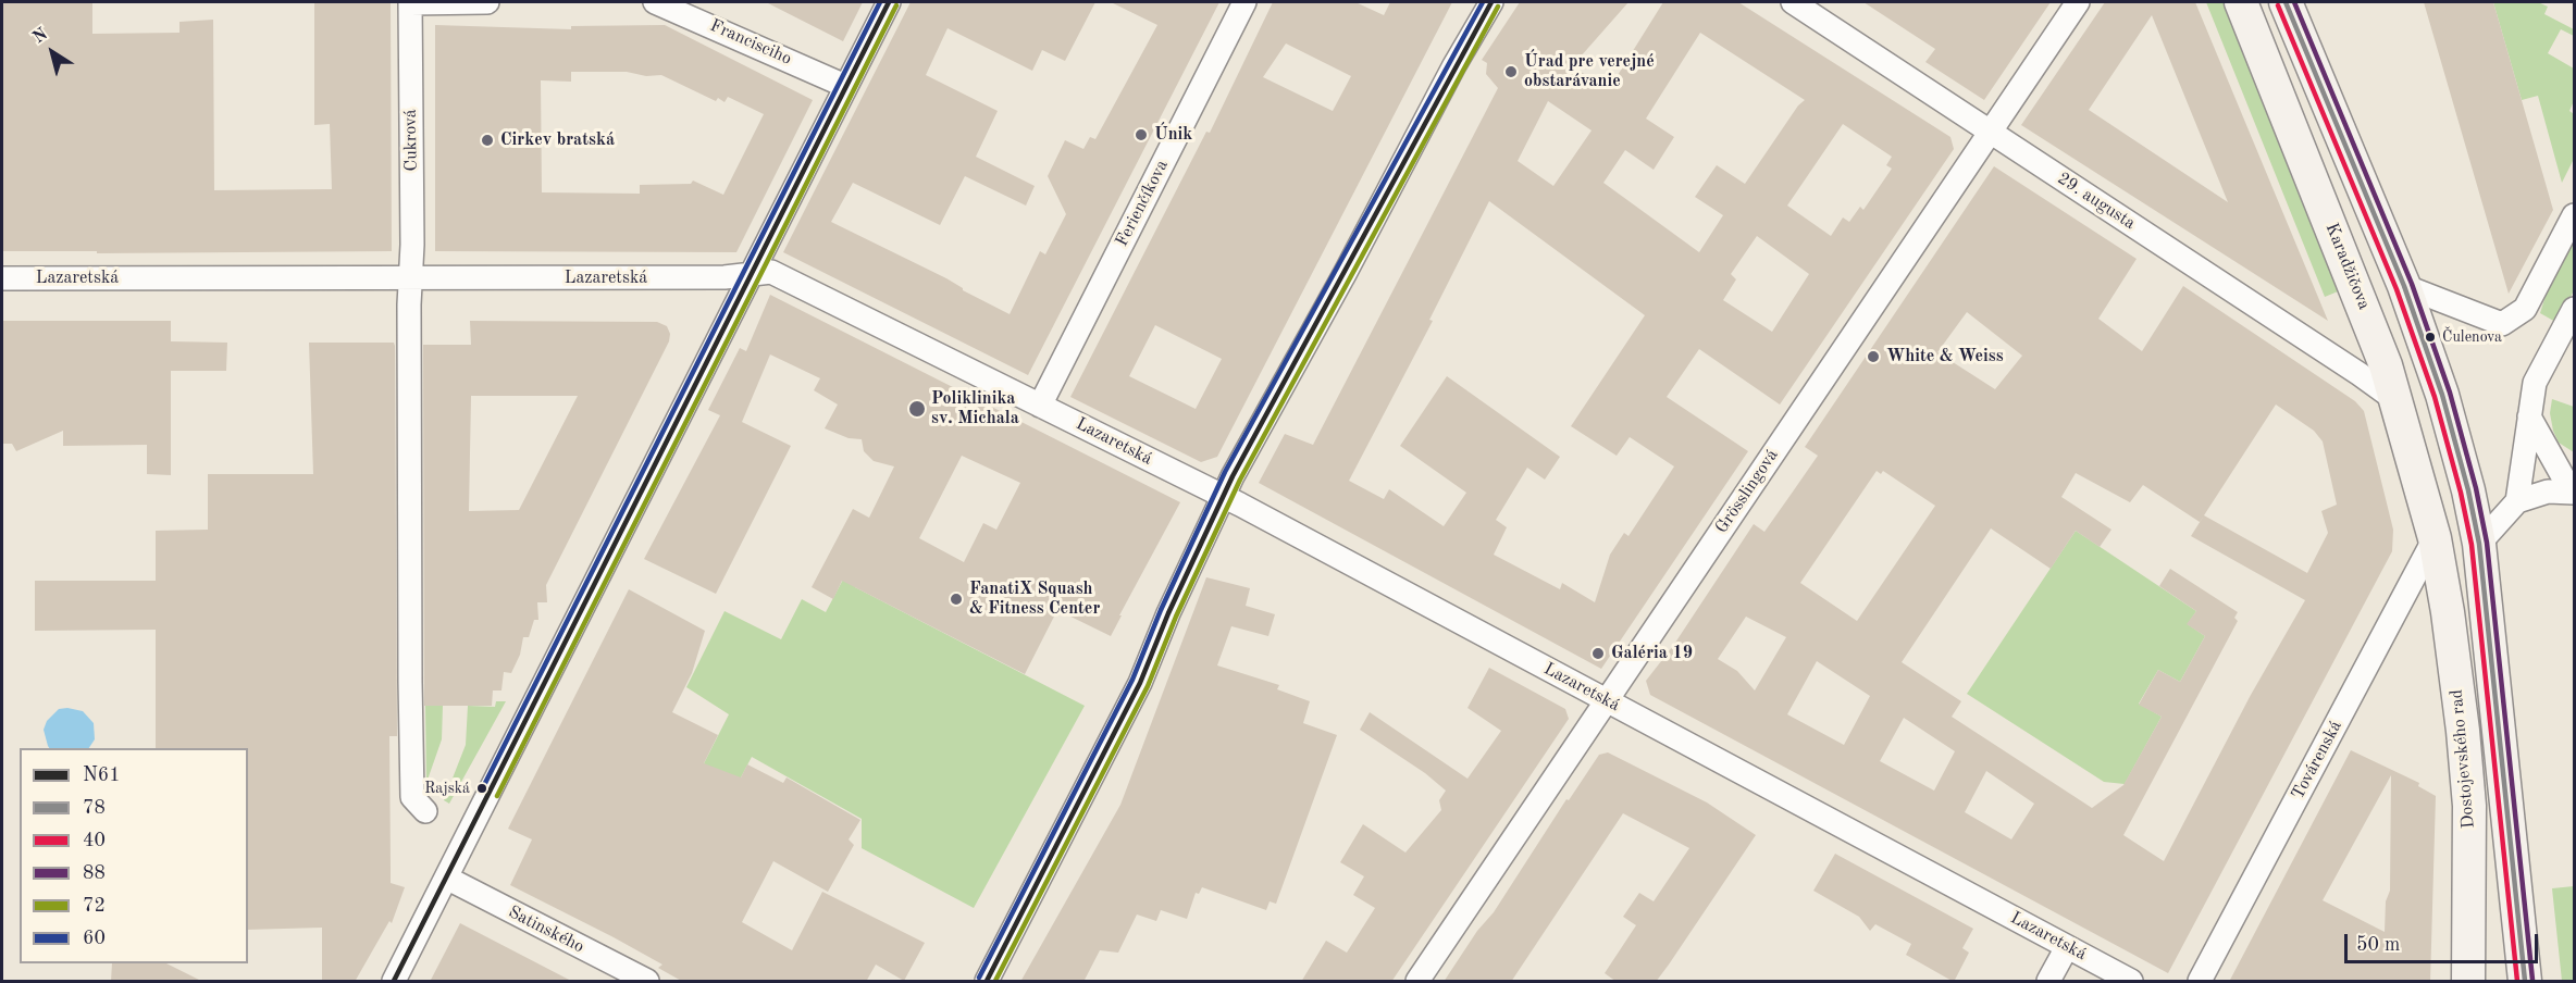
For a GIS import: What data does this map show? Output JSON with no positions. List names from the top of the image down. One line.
{"streets":{"main road":["Karadžičova","Dostojevského rad"],"street":["Francisciho","Cukrová","29. augusta","Ferienčíkova","Lazaretská","Grösslingová","Továrenská","Satinského"]},"crossings":[["Cukrová","Lazaretská"],["29. augusta","Karadžičova"],["29. augusta","Grösslingová"],["Ferienčíkova","Lazaretská"],["Karadžičova","Dostojevského rad"],["Karadžičova","Továrenská"],["Lazaretská","Grösslingová"],["Dostojevského rad","Továrenská"]],"places":["Úrad pre verejné obstarávanie","Únik","Cirkev bratská","Čulenova","White & Weiss","Poliklinika sv. Michala","FanatiX Squash & Fitness Center","Galéria 19","Rajská"],"lines":["transit line N61","transit line 78","transit line 88","transit line 60","transit line 40","transit line 72"],"legend":["N61","78","40","88","72","60"],"scale_bar":"50 m","north":"top left"}
